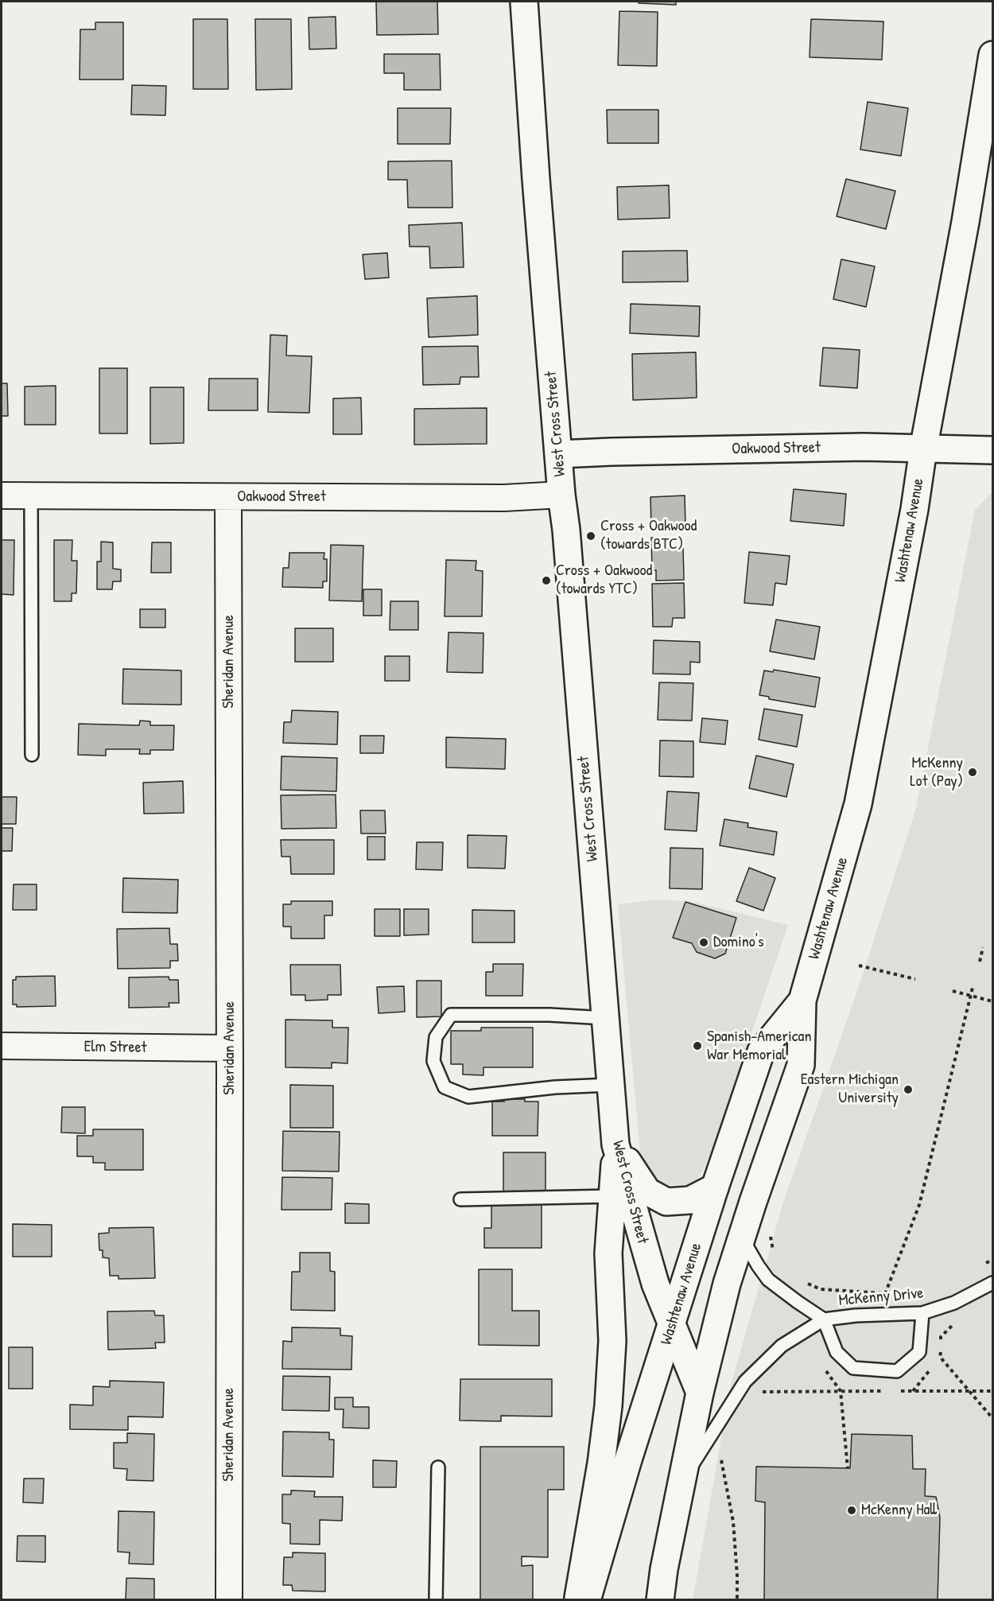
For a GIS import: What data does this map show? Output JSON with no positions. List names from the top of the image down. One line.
{"streets":{"main road":["West Cross Street","Oakwood Street","Washtenaw Avenue"],"street":["Sheridan Avenue","Elm Street"],"lane":["McKenny Drive"]},"crossings":[["West Cross Street","Oakwood Street"],["West Cross Street","Washtenaw Avenue"],["Oakwood Street","Washtenaw Avenue"],["Oakwood Street","Sheridan Avenue"],["Sheridan Avenue","Elm Street"]],"places":["Cross + Oakwood (towards BTC)","Cross + Oakwood (towards YTC)","McKenny Lot (Pay)","Domino's","Spanish-American War Memorial","Eastern Michigan University","McKenny Hall"]}
